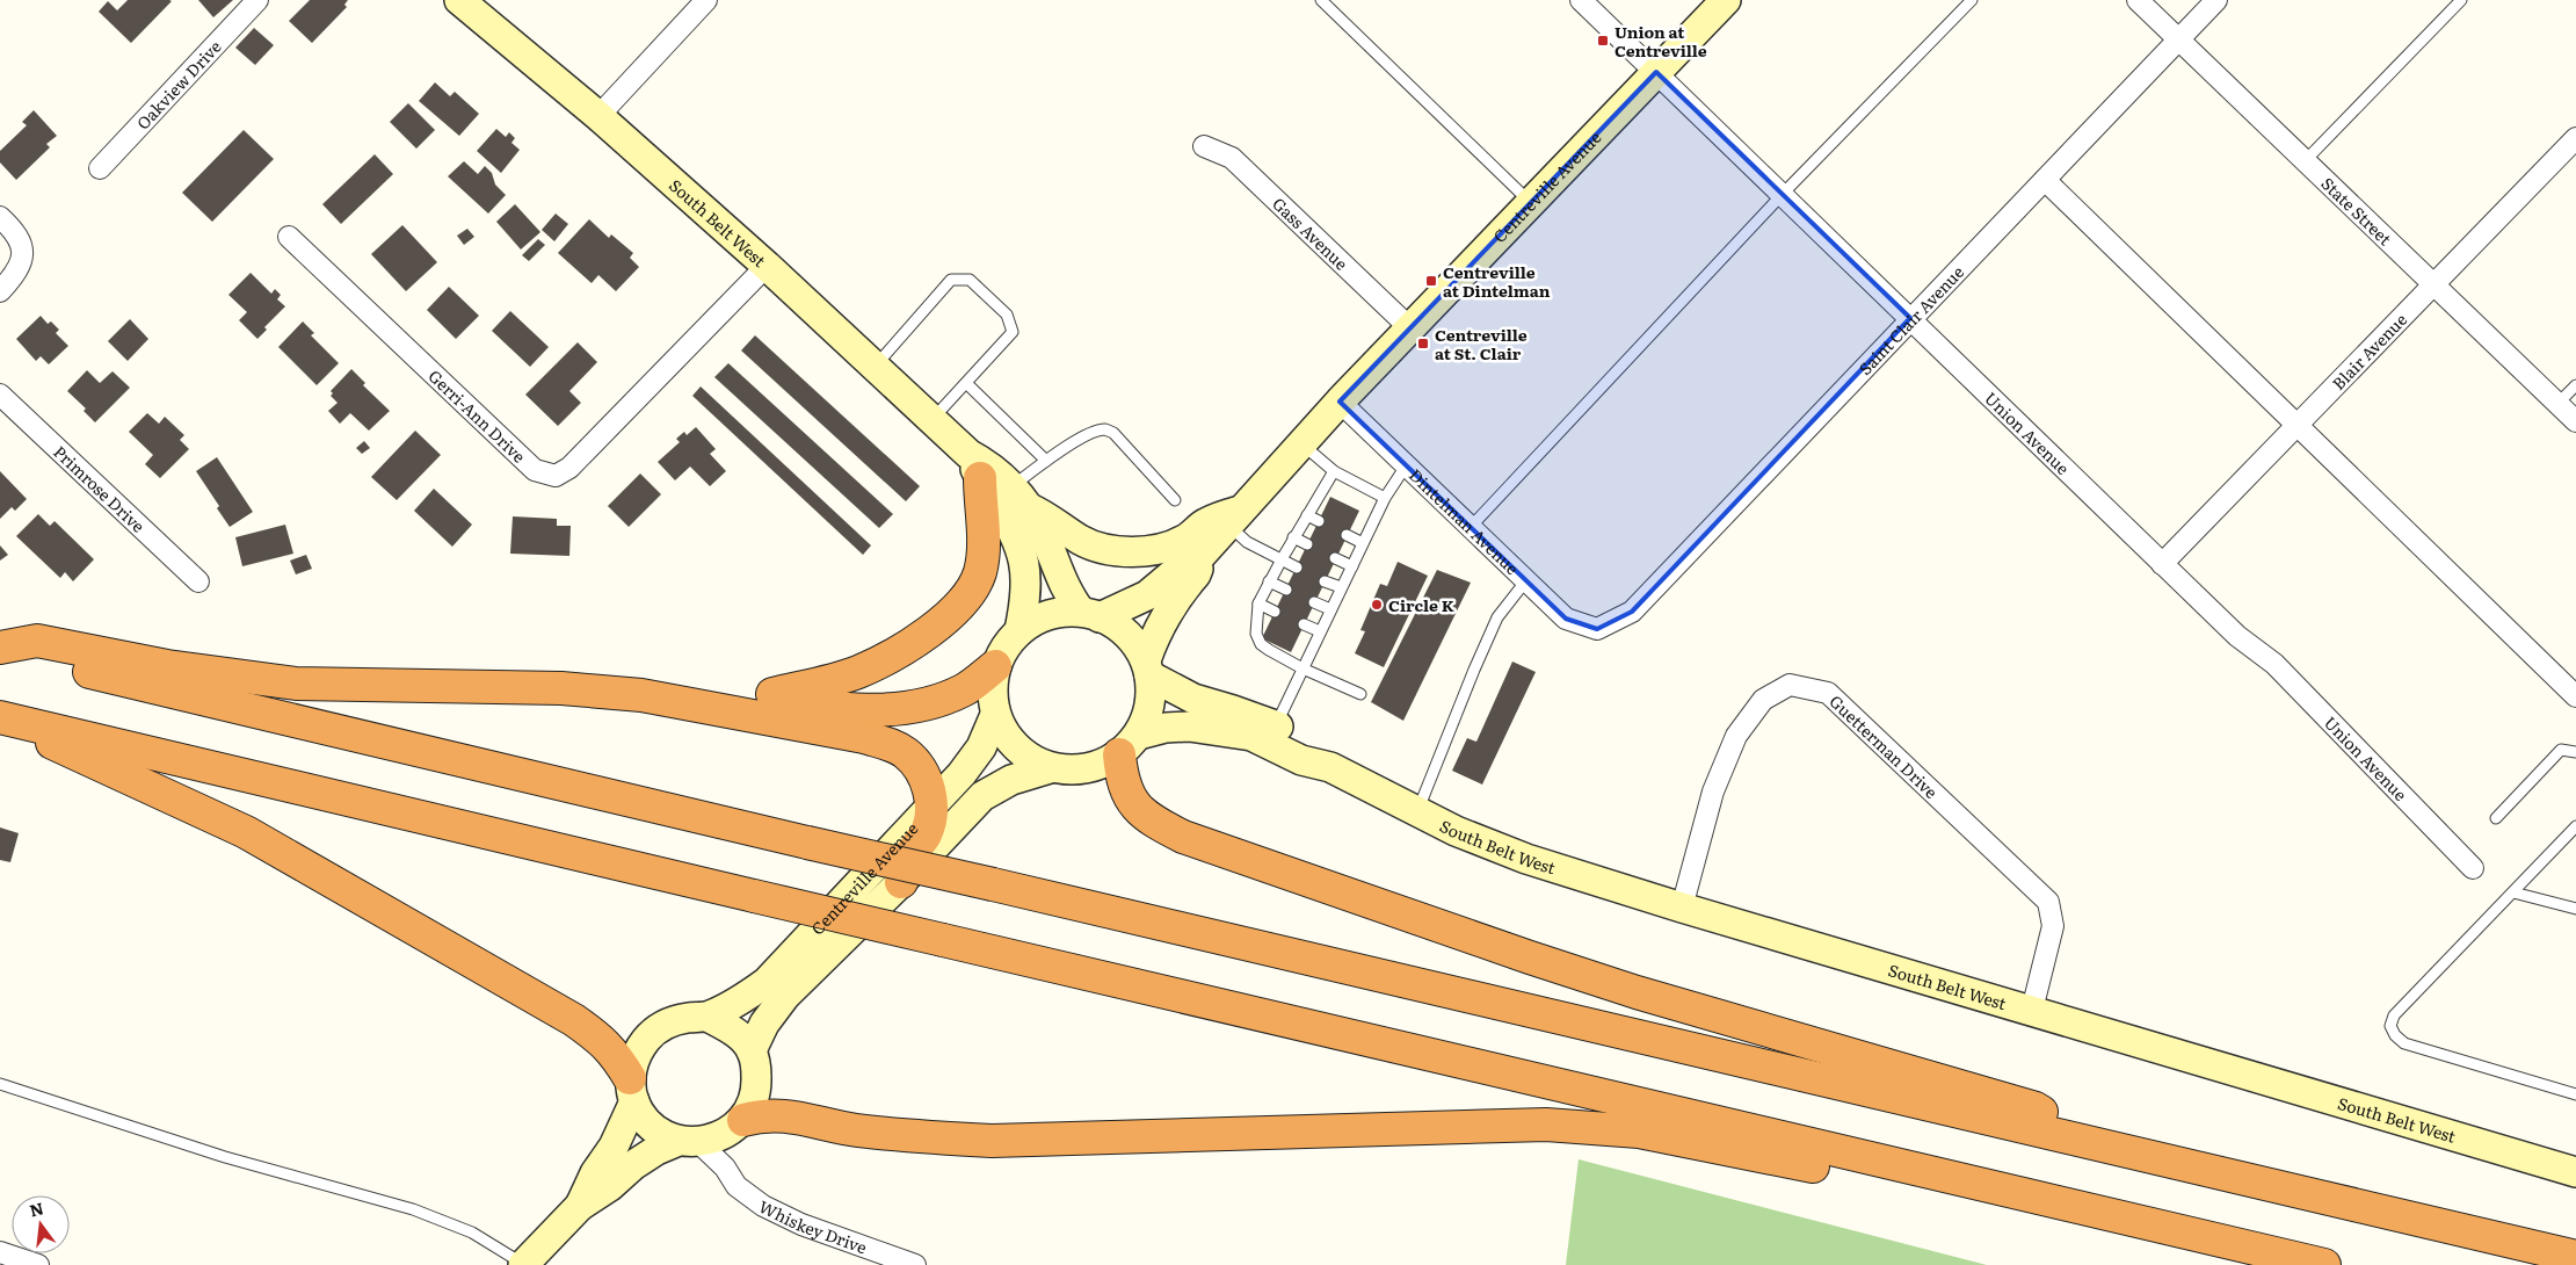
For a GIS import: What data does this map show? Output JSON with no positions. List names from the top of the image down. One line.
{"streets":{"main road":["Centreville Avenue","South Belt West"],"street":["Oakview Drive","State Street","Gass Avenue","Saint Clair Avenue","Blair Avenue","Gerri-Ann Drive","Union Avenue","Primrose Drive","Dintelman Avenue","Guetterman Drive","Whiskey Drive"]},"crossings":[["Centreville Avenue","South Belt West"],["Centreville Avenue","Gass Avenue"],["Centreville Avenue","Union Avenue"],["Centreville Avenue","Dintelman Avenue"],["Centreville Avenue","Whiskey Drive"],["State Street","Saint Clair Avenue"],["State Street","Blair Avenue"],["South Belt West","Gerri-Ann Drive"],["South Belt West","Guetterman Drive"],["Saint Clair Avenue","Union Avenue"],["Saint Clair Avenue","Dintelman Avenue"],["Blair Avenue","Union Avenue"]],"places":{"transit":["Union at Centreville","Centreville at Dintelman","Centreville at St. Clair"],"other":["Circle K"]},"north":"top"}
